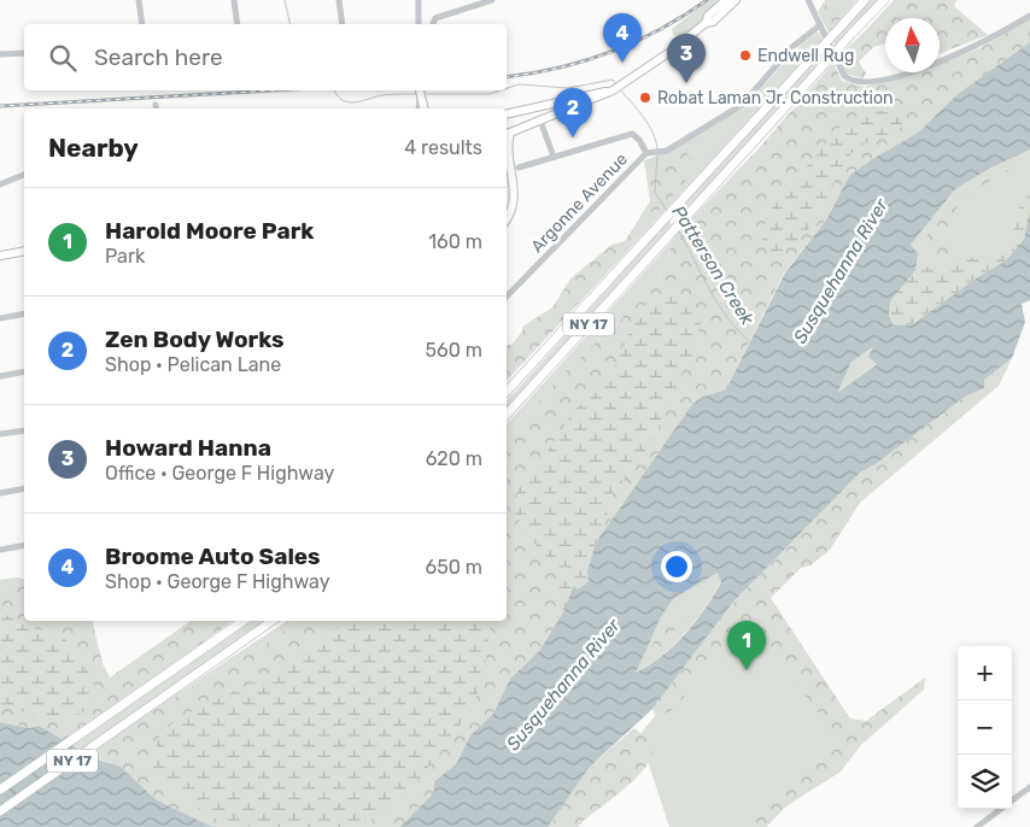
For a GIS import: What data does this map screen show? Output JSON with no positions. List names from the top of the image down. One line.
{"streets":{"highway":["NY 17"],"street":["Argonne Avenue"]},"water":["Patterson Creek","Susquehanna River"],"places":["Endwell Rug","Robat Laman Jr. Construction"],"north":"top","page":{"pins":["4","3","2","1"],"search":"Search here","heading":["Nearby","4 results"],"list":[{"mark":"1","name":"Harold Moore Park","note":"Park","value":"160 m"},{"mark":"2","name":"Zen Body Works","note":"Shop · Pelican Lane","value":"560 m"},{"mark":"3","name":"Howard Hanna","note":"Office · George F Highway","value":"620 m"},{"mark":"4","name":"Broome Auto Sales","note":"Shop · George F Highway","value":"650 m"}],"map_buttons":["+","−"]}}
